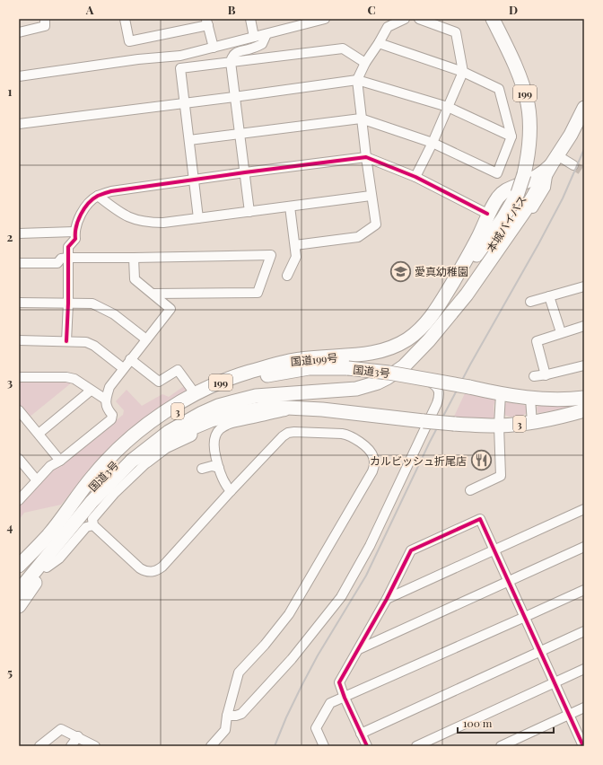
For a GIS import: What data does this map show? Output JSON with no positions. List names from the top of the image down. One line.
{"streets":{"highway":["199","本城バイパス","国道199号","国道3号","3"]},"crossings":[["本城バイパス","国道199号"],["国道199号","国道3号"]],"places":{"school or university":["愛真幼稚園"],"restaurant":["カルビッシュ折尾店"]},"scale_bar":"100 m","grid":{"columns":["A","B","C","D"],"rows":["1","2","3","4","5"]}}
